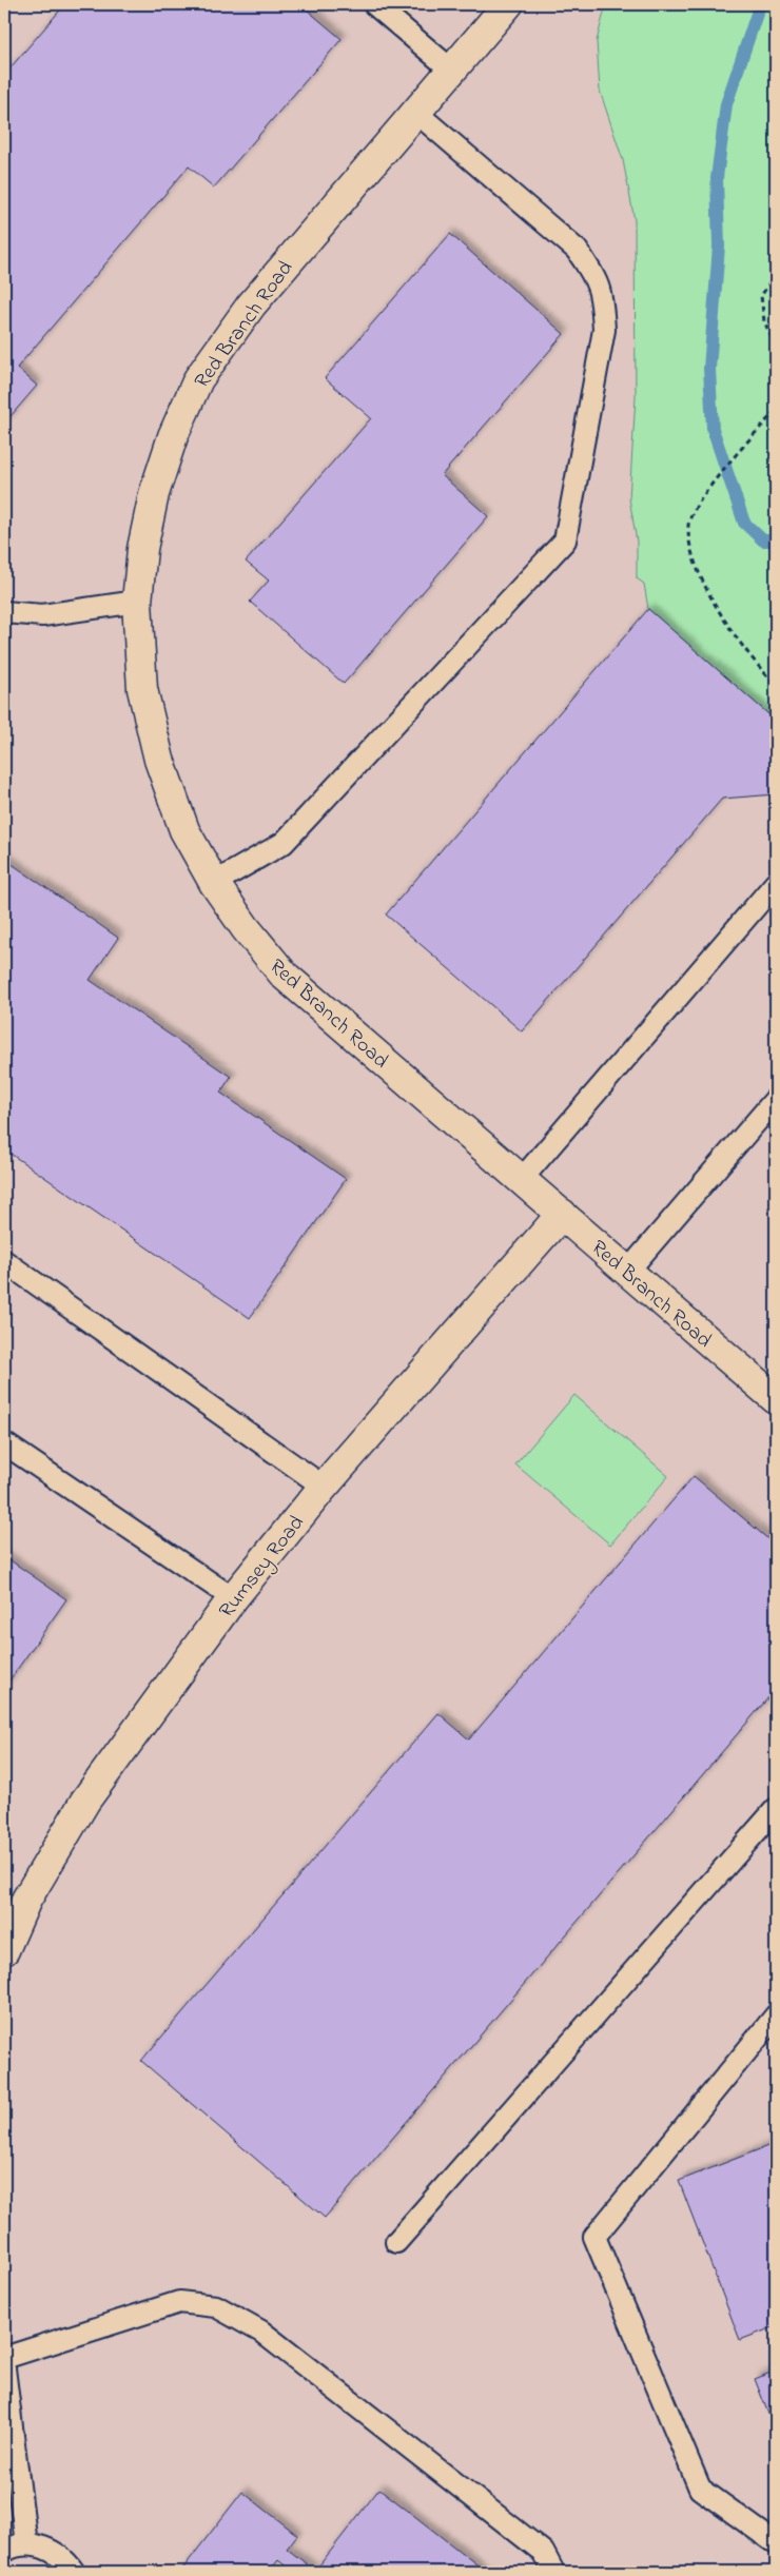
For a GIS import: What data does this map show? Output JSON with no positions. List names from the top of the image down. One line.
{"streets":{"street":["Red Branch Road","Rumsey Road"]},"crossings":[["Red Branch Road","Rumsey Road"]]}
